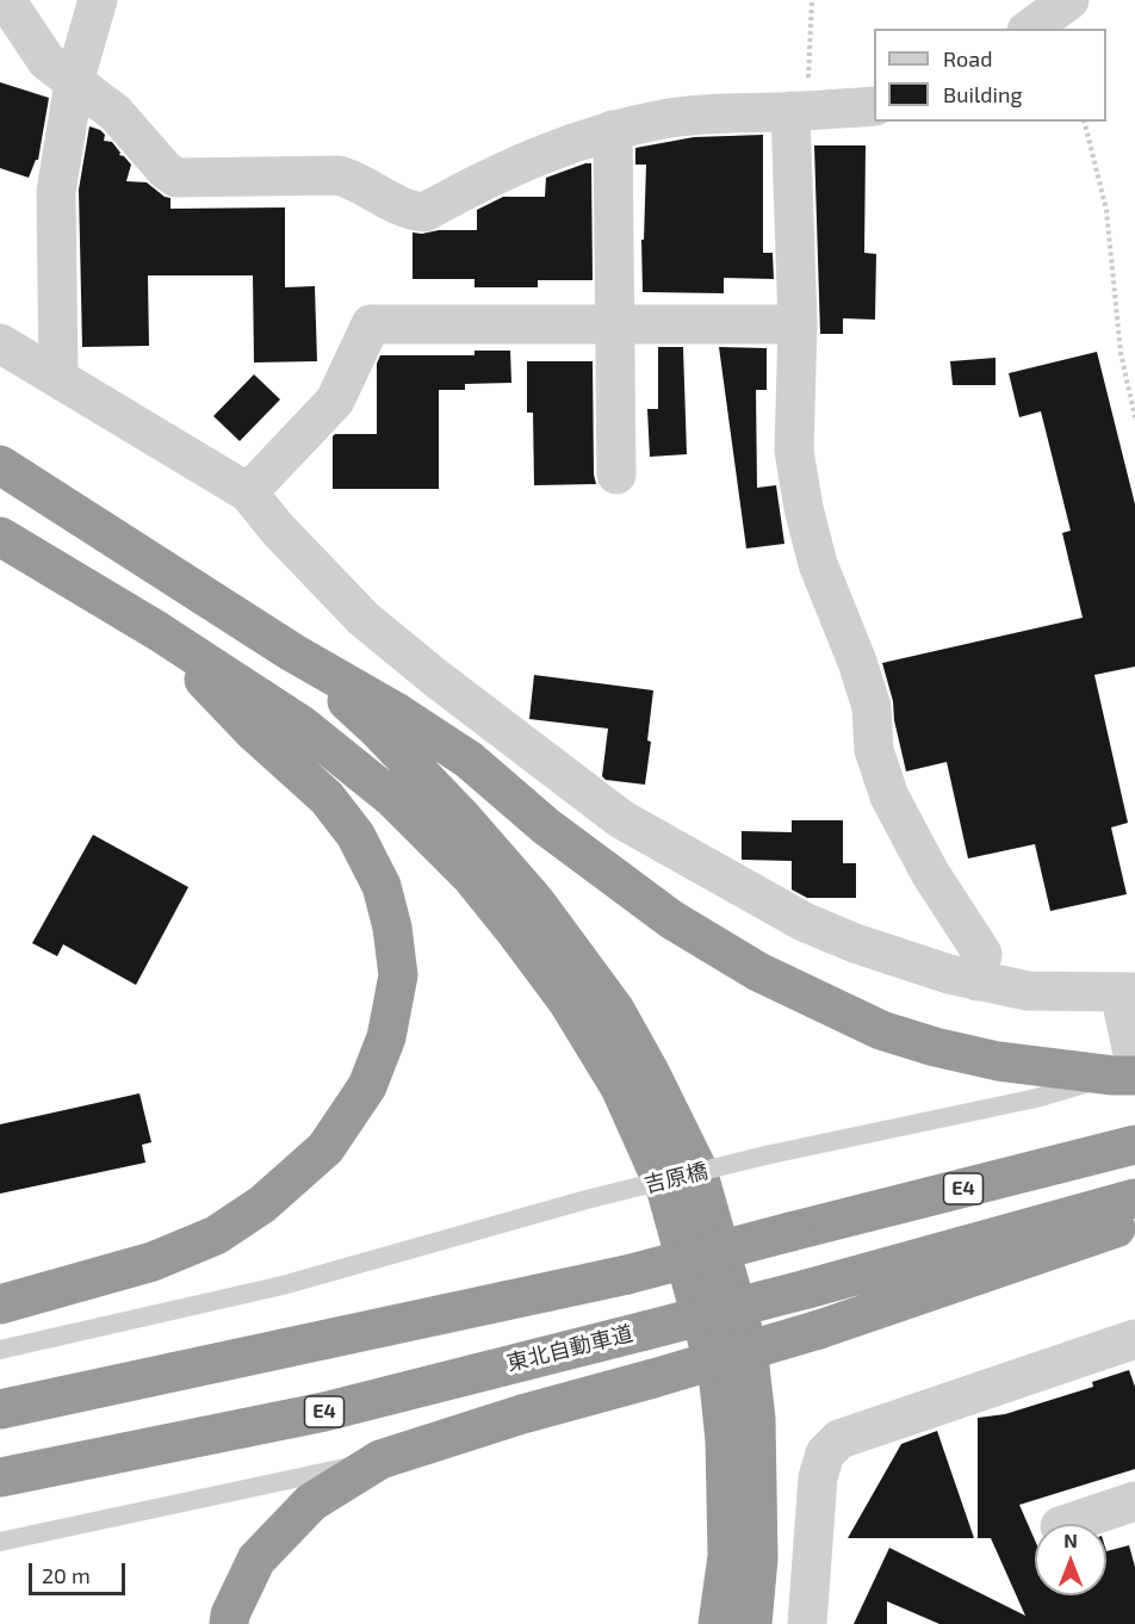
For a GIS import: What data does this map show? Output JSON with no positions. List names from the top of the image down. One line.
{"streets":{"highway":["E4","東北自動車道"],"lane":["吉原橋"]},"legend":["Road","Building"],"scale_bar":"20 m","north":"top"}
